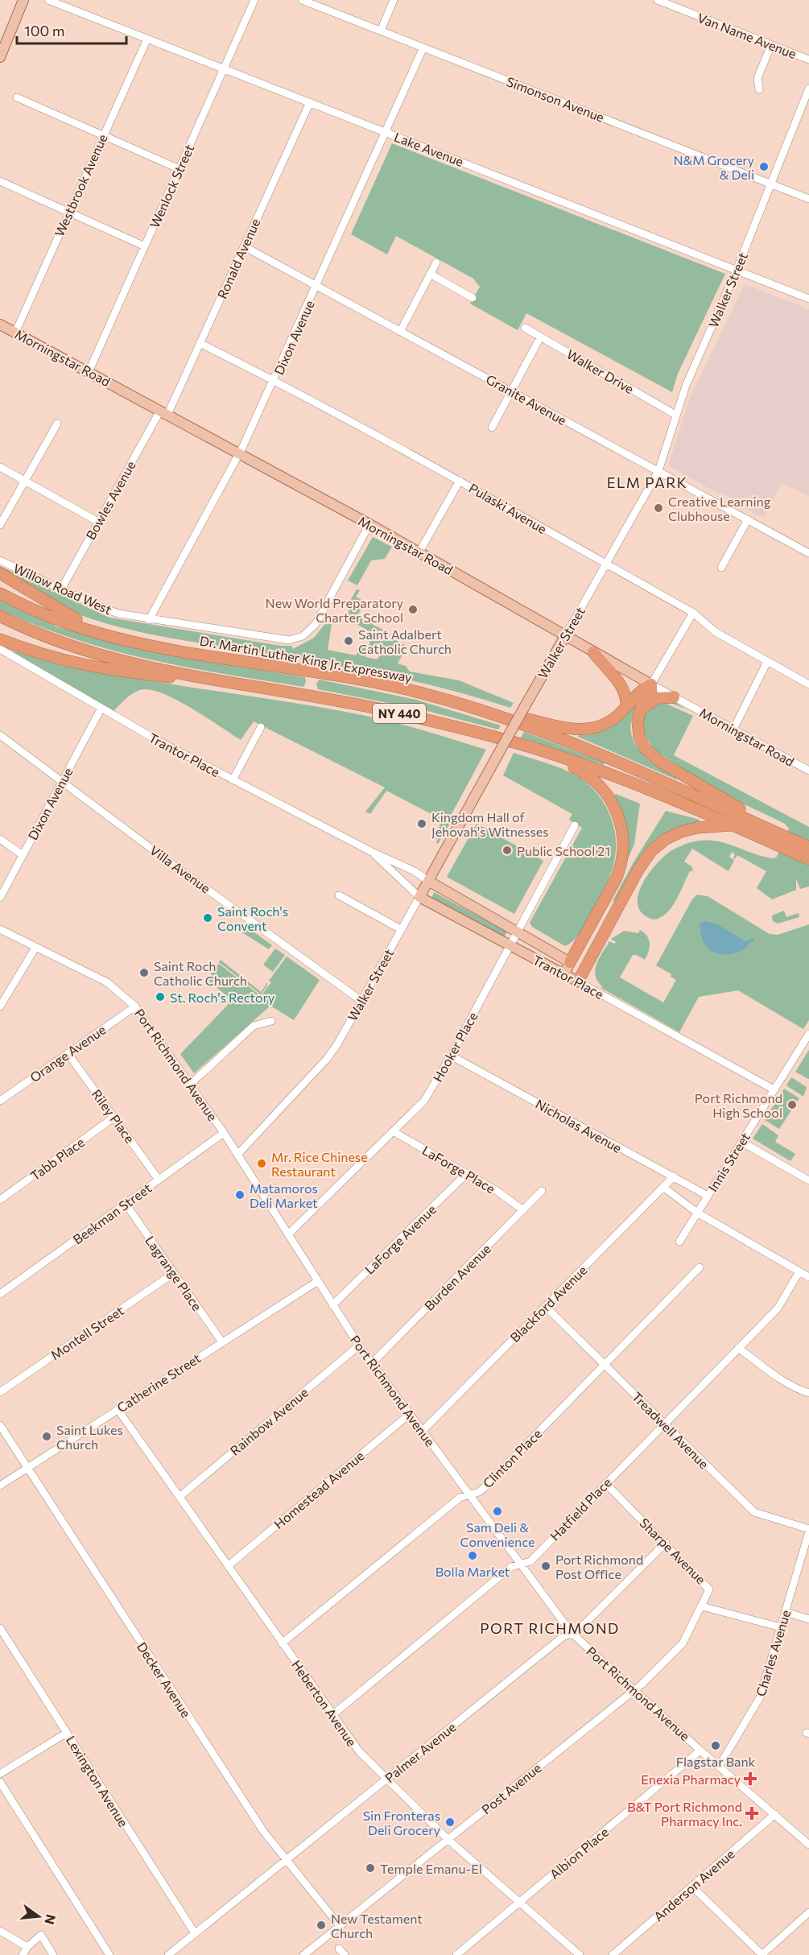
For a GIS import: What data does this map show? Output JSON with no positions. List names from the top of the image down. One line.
{"streets":{"highway":["Dr. Martin Luther King Jr. Expressway","NY 440"],"main road":["Walker Street","Morningstar Road","Trantor Place"],"street":["Van Name Avenue","Simonson Avenue","Lake Avenue","Westbrook Avenue","Wenlock Street","Ronald Avenue","Dixon Avenue","Walker Drive","Granite Avenue","Bowles Avenue","Pulaski Avenue","Willow Road West","Villa Avenue","Hooker Place","Orange Avenue","Port Richmond Avenue","Riley Place","Nicholas Avenue","Tabb Place","Innis Street","LaForge Place","Beekman Street","LaForge Avenue","Lagrange Place","Burden Avenue","Blackford Avenue","Montell Street","Catherine Street","Rainbow Avenue","Treadwell Avenue","Clinton Place","Homestead Avenue","Hatfield Place","Sharpe Avenue","Charles Avenue","Decker Avenue","Heberton Avenue","Palmer Avenue","Lexington Avenue","Post Avenue","Albion Place","Anderson Avenue"]},"crossings":[["Simonson Avenue","Walker Street"],["Simonson Avenue","Dixon Avenue"],["Lake Avenue","Westbrook Avenue"],["Lake Avenue","Wenlock Street"],["Lake Avenue","Ronald Avenue"],["Lake Avenue","Walker Street"],["Lake Avenue","Dixon Avenue"],["Westbrook Avenue","Morningstar Road"],["Wenlock Street","Morningstar Road"],["Ronald Avenue","Morningstar Road"],["Ronald Avenue","Granite Avenue"],["Ronald Avenue","Bowles Avenue"],["Ronald Avenue","Pulaski Avenue"],["Walker Street","Morningstar Road"],["Walker Street","Walker Drive"],["Walker Street","Granite Avenue"],["Walker Street","Pulaski Avenue"],["Walker Street","Trantor Place"],["Walker Street","Villa Avenue"],["Walker Street","Port Richmond Avenue"],["Dixon Avenue","Morningstar Road"],["Dixon Avenue","Granite Avenue"],["Dixon Avenue","Pulaski Avenue"],["Dixon Avenue","Willow Road West"],["Dixon Avenue","Trantor Place"],["Dixon Avenue","Villa Avenue"],["Morningstar Road","Bowles Avenue"],["Morningstar Road","Willow Road West"],["Bowles Avenue","Willow Road West"],["Dr. Martin Luther King Jr. Expressway","NY 440"],["Trantor Place","Hooker Place"],["Trantor Place","Innis Street"],["Hooker Place","Port Richmond Avenue"],["Hooker Place","Nicholas Avenue"],["Hooker Place","LaForge Place"],["Orange Avenue","Port Richmond Avenue"],["Orange Avenue","Riley Place"],["Port Richmond Avenue","Beekman Street"],["Port Richmond Avenue","LaForge Avenue"],["Port Richmond Avenue","Burden Avenue"],["Port Richmond Avenue","Blackford Avenue"],["Port Richmond Avenue","Catherine Street"],["Port Richmond Avenue","Rainbow Avenue"],["Port Richmond Avenue","Clinton Place"],["Port Richmond Avenue","Homestead Avenue"],["Port Richmond Avenue","Hatfield Place"],["Port Richmond Avenue","Charles Avenue"],["Port Richmond Avenue","Palmer Avenue"],["Port Richmond Avenue","Post Avenue"],["Port Richmond Avenue","Albion Place"],["Port Richmond Avenue","Anderson Avenue"],["Riley Place","Tabb Place"],["Riley Place","Beekman Street"],["Nicholas Avenue","Innis Street"],["Nicholas Avenue","Blackford Avenue"],["LaForge Place","LaForge Avenue"],["LaForge Place","Burden Avenue"],["Beekman Street","Lagrange Place"],["Lagrange Place","Montell Street"],["Lagrange Place","Catherine Street"],["Blackford Avenue","Treadwell Avenue"],["Catherine Street","Decker Avenue"],["Catherine Street","Heberton Avenue"],["Rainbow Avenue","Heberton Avenue"],["Treadwell Avenue","Clinton Place"],["Treadwell Avenue","Hatfield Place"],["Treadwell Avenue","Charles Avenue"],["Clinton Place","Heberton Avenue"],["Homestead Avenue","Heberton Avenue"],["Hatfield Place","Sharpe Avenue"],["Hatfield Place","Heberton Avenue"],["Sharpe Avenue","Charles Avenue"],["Sharpe Avenue","Palmer Avenue"],["Sharpe Avenue","Post Avenue"],["Decker Avenue","Palmer Avenue"],["Decker Avenue","Post Avenue"],["Heberton Avenue","Palmer Avenue"],["Heberton Avenue","Post Avenue"],["Heberton Avenue","Albion Place"],["Palmer Avenue","Lexington Avenue"]],"districts":["ELM PARK","PORT RICHMOND"],"places":{"other":["N&M Grocery & Deli","Creative Learning Clubhouse","New World Preparatory Charter School","Saint Adalbert Catholic Church","Kingdom Hall of Jehovah's Witnesses","Public School 21","Saint Roch's Convent","Saint Roch Catholic Church","St. Roch's Rectory","Port Richmond High School","Mr. Rice Chinese Restaurant","Matamoros Deli Market","Saint Lukes Church","Sam Deli & Convenience","Bolla Market","Port Richmond Post Office","Flagstar Bank","Sin Fronteras Deli Grocery","Temple Emanu-El","New Testament Church"],"health":["Enexia Pharmacy","B&T Port Richmond Pharmacy Inc."]},"scale_bar":"100 m","north":"right"}
